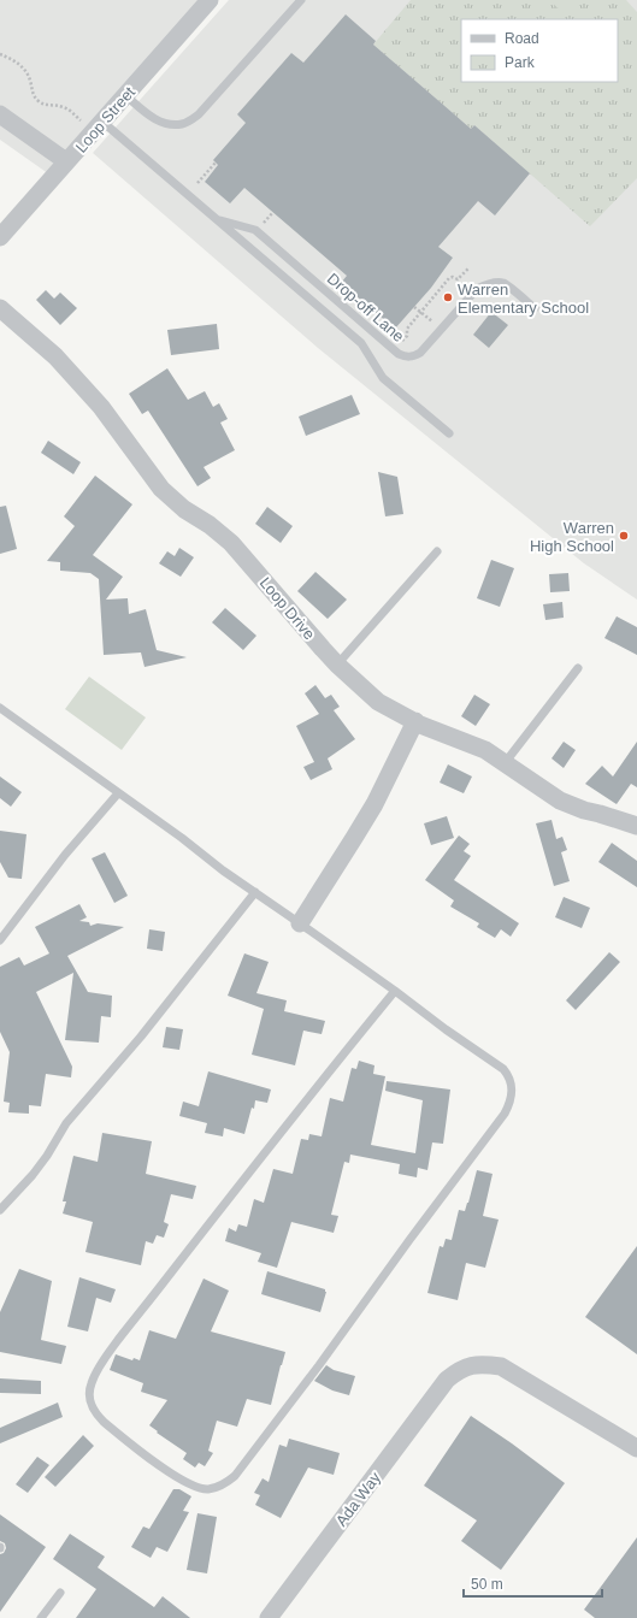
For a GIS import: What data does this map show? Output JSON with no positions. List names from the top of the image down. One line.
{"streets":{"street":["Loop Street","Loop Drive","Ada Way"],"lane":["Drop-off Lane"]},"places":["Warren Elementary School","Warren High School"],"legend":["Road","Park"],"scale_bar":"50 m"}
